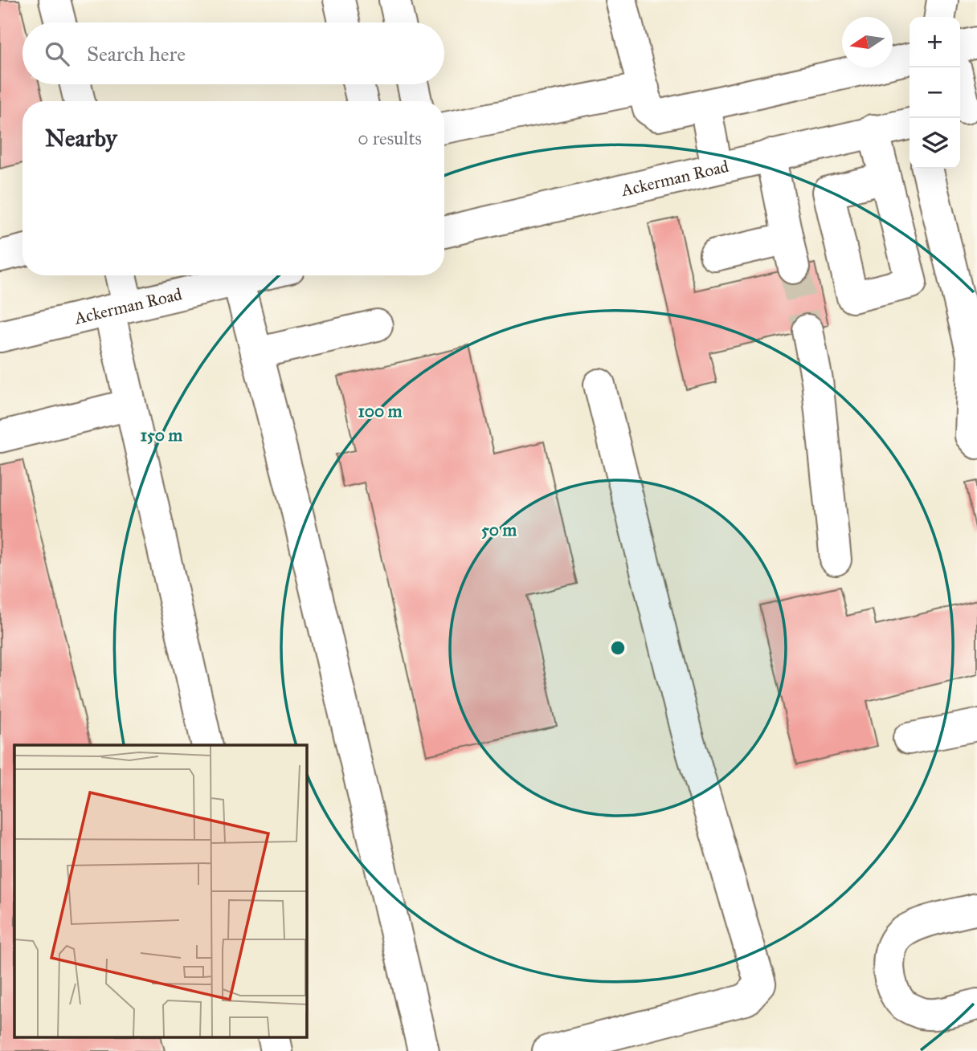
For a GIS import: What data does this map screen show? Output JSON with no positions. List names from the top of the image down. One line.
{"streets":{"street":["Ackerman Road"]},"north":"left","page":{"map_buttons":["+","−"],"search":"Search here","heading":["Nearby","0 results"]},"rings":["100 m","150 m","50 m"]}
